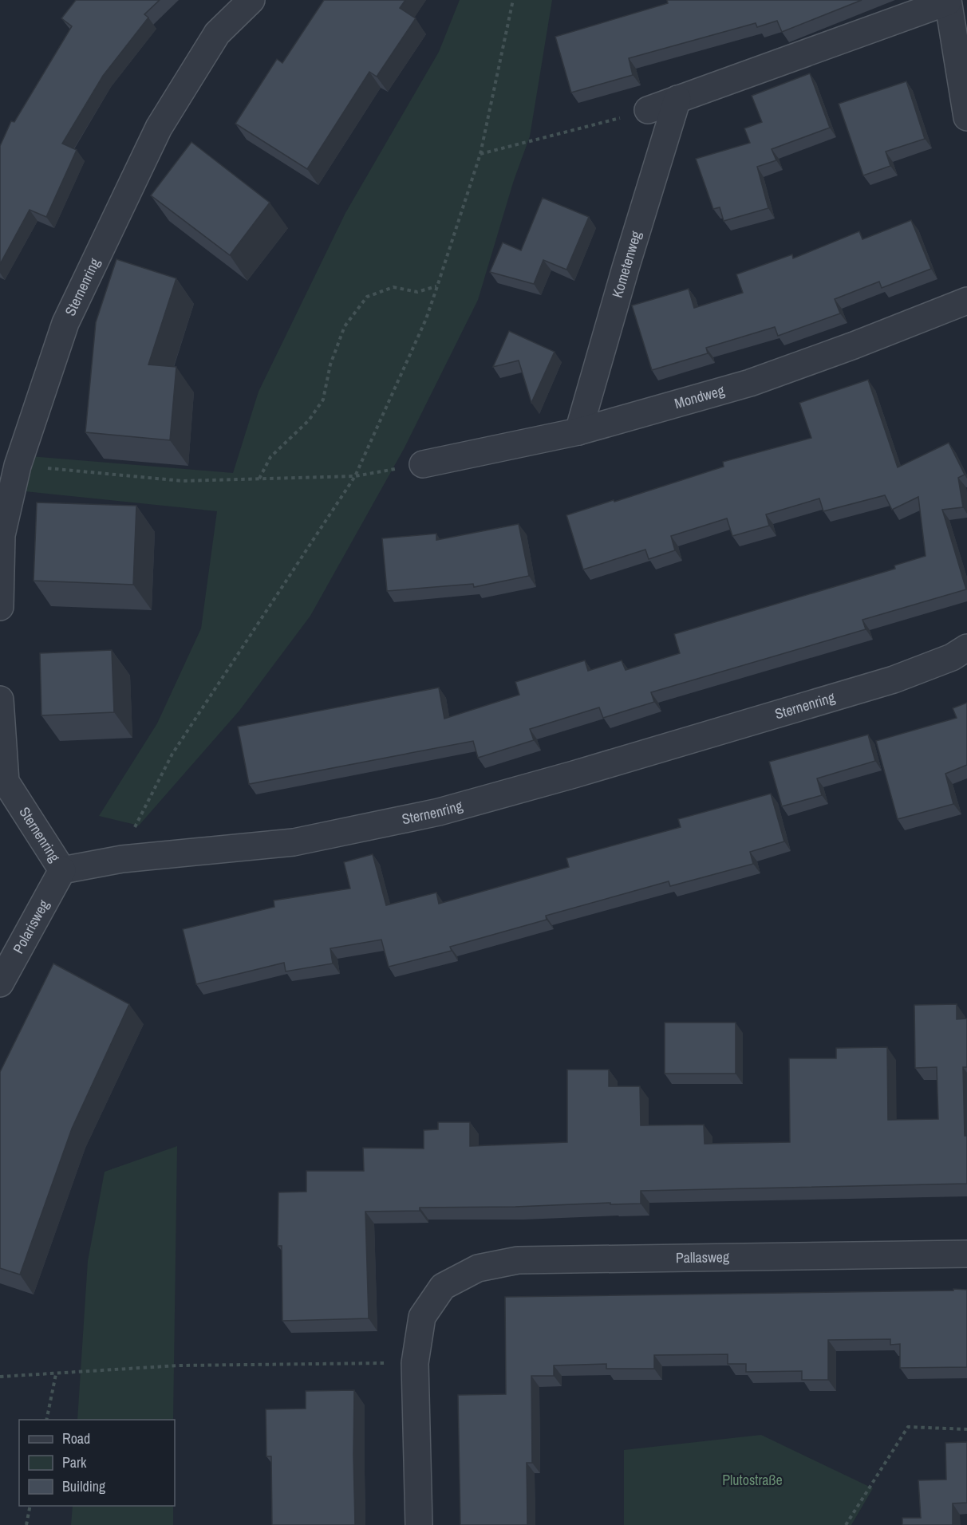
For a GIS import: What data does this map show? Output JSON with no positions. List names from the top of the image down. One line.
{"streets":{"street":["Kometenweg","Sternenring","Mondweg","Polarisweg","Pallasweg"]},"crossings":[["Kometenweg","Mondweg"],["Sternenring","Polarisweg"]],"parks":["Plutostraße"],"legend":["Road","Park","Building"]}
